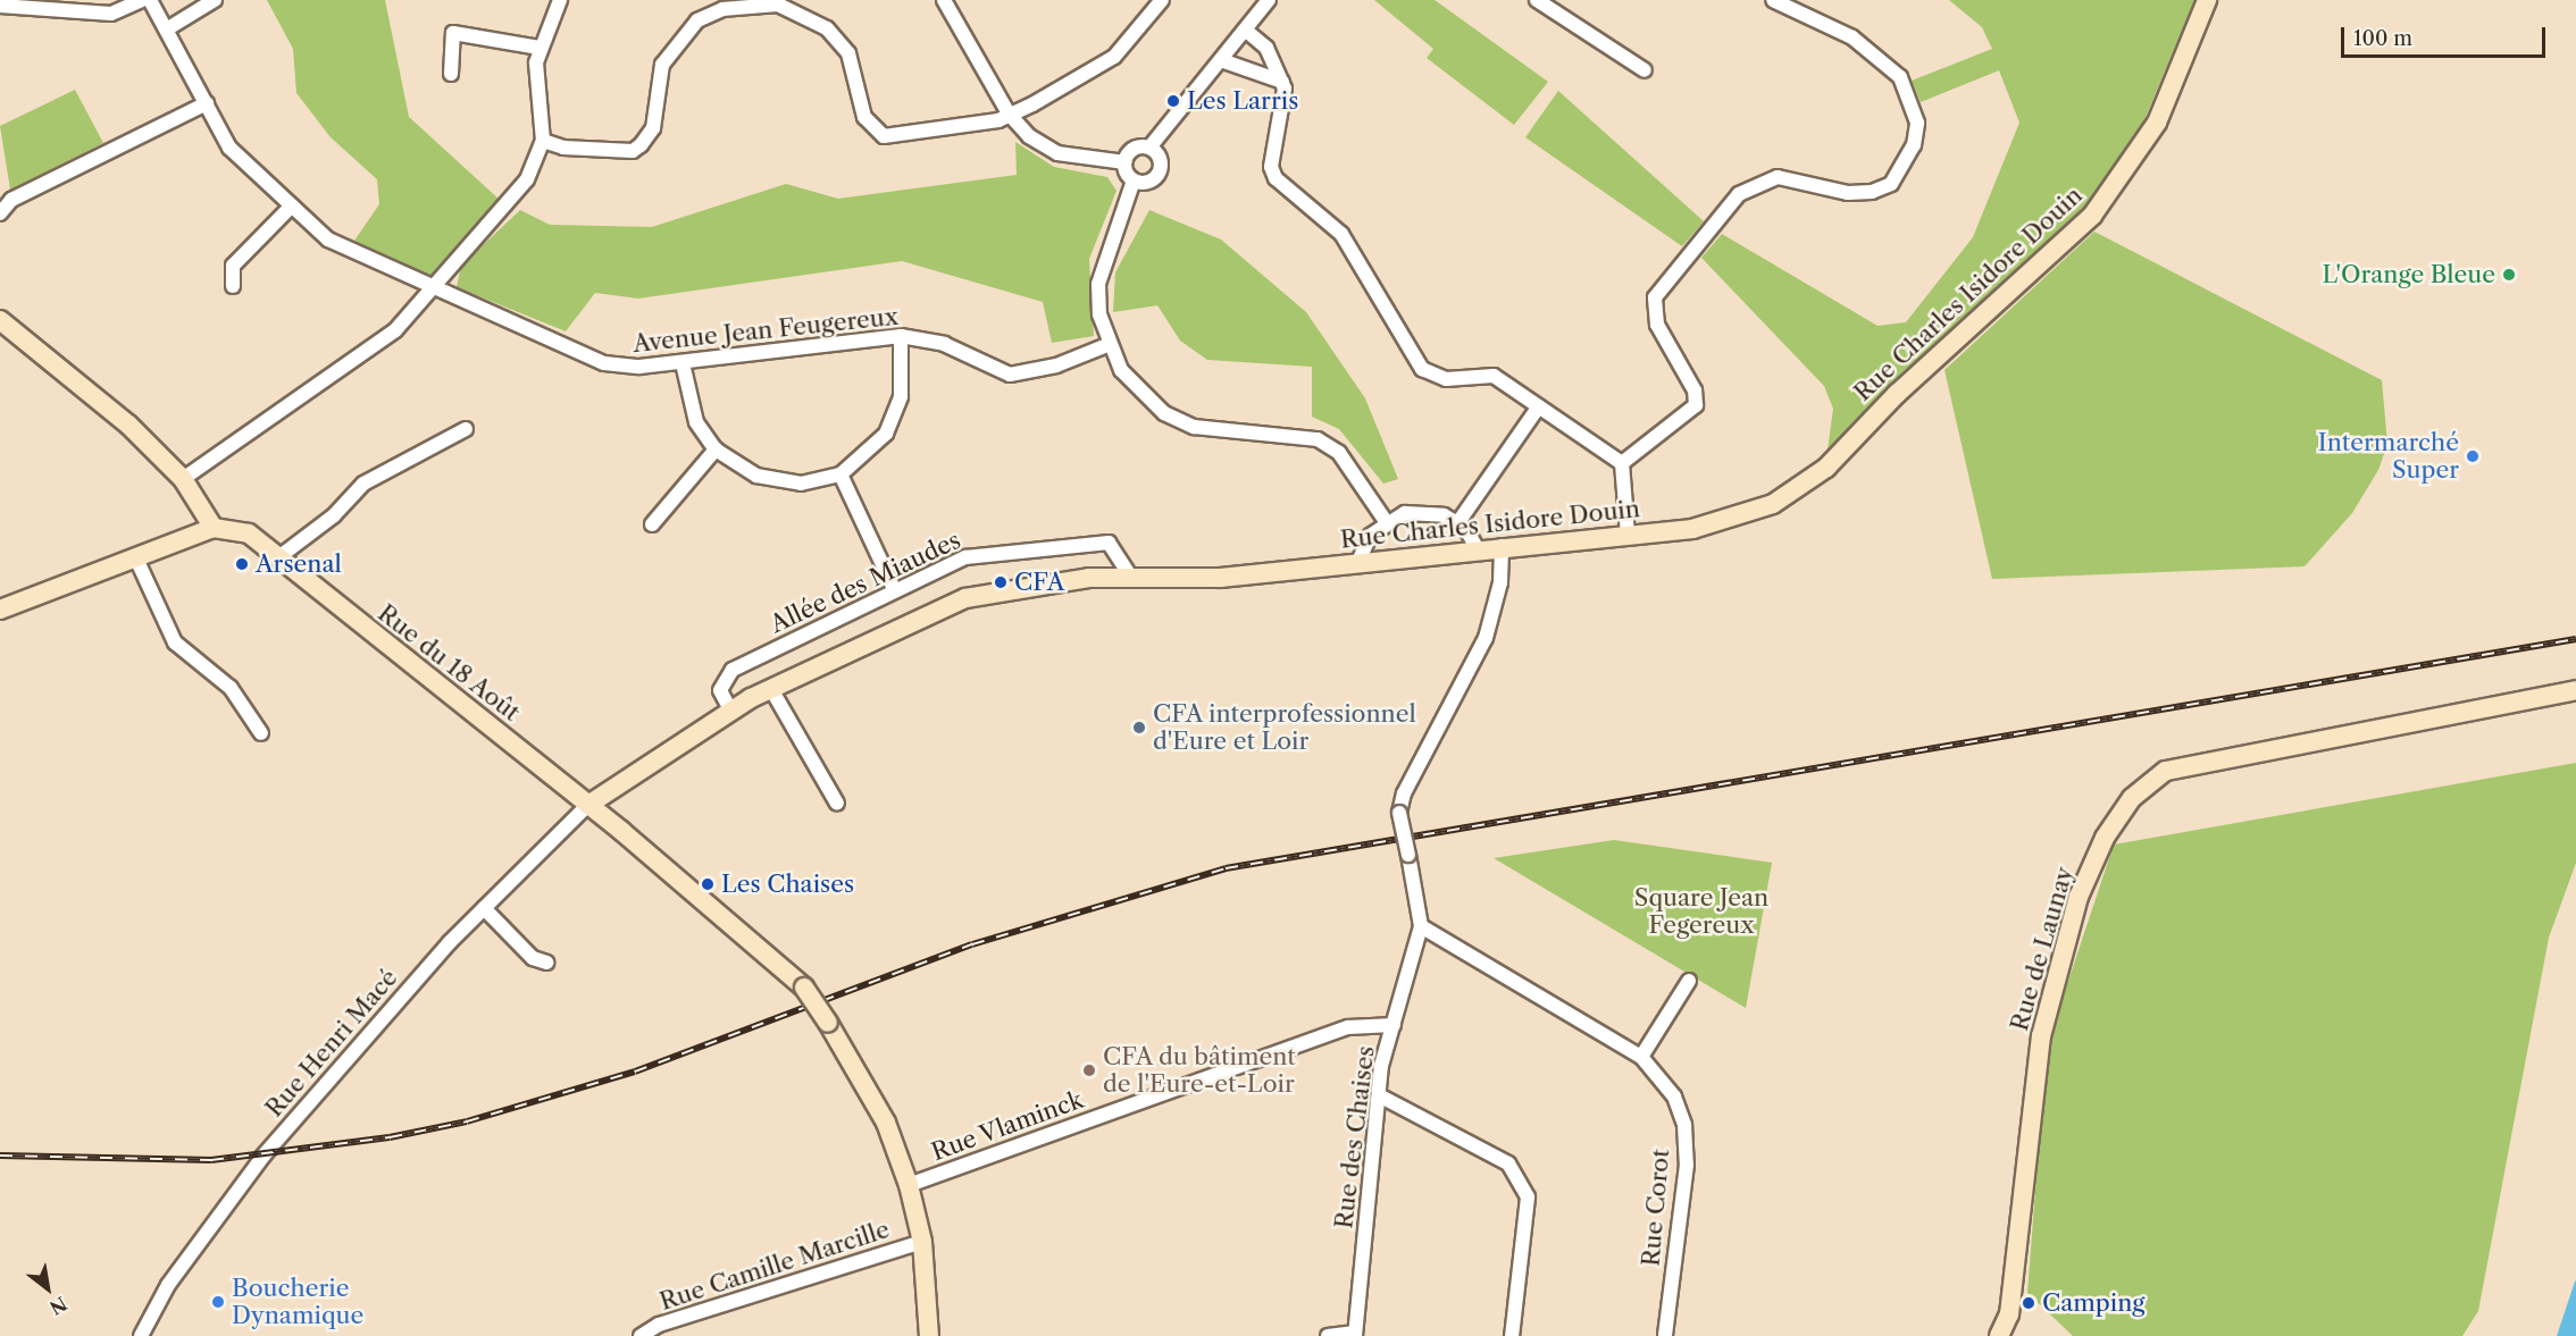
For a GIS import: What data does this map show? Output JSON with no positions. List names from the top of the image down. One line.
{"streets":{"street":["Rue Charles Isidore Douin","Avenue Jean Feugereux","Allée des Miaudes","Rue du 18 Août","Rue de Launay","Rue Henri Macé","Rue Vlaminck","Rue des Chaises","Rue Corot","Rue Camille Marcille"]},"crossings":[["Rue Charles Isidore Douin","Allée des Miaudes"],["Rue Charles Isidore Douin","Rue du 18 Août"],["Rue Charles Isidore Douin","Rue Henri Macé"],["Rue Charles Isidore Douin","Rue des Chaises"],["Rue du 18 Août","Rue Henri Macé"],["Rue du 18 Août","Rue Vlaminck"],["Rue du 18 Août","Rue Camille Marcille"],["Rue Vlaminck","Rue des Chaises"],["Rue des Chaises","Rue Corot"]],"parks":["Square Jean Fegereux"],"places":["Les Larris","L'Orange Bleue","Intermarché Super","Arsenal","CFA","CFA interprofessionnel d'Eure et Loir","Les Chaises","CFA du bâtiment de l'Eure-et-Loir","Boucherie Dynamique","Camping"],"scale_bar":"100 m","north":"bottom right"}
